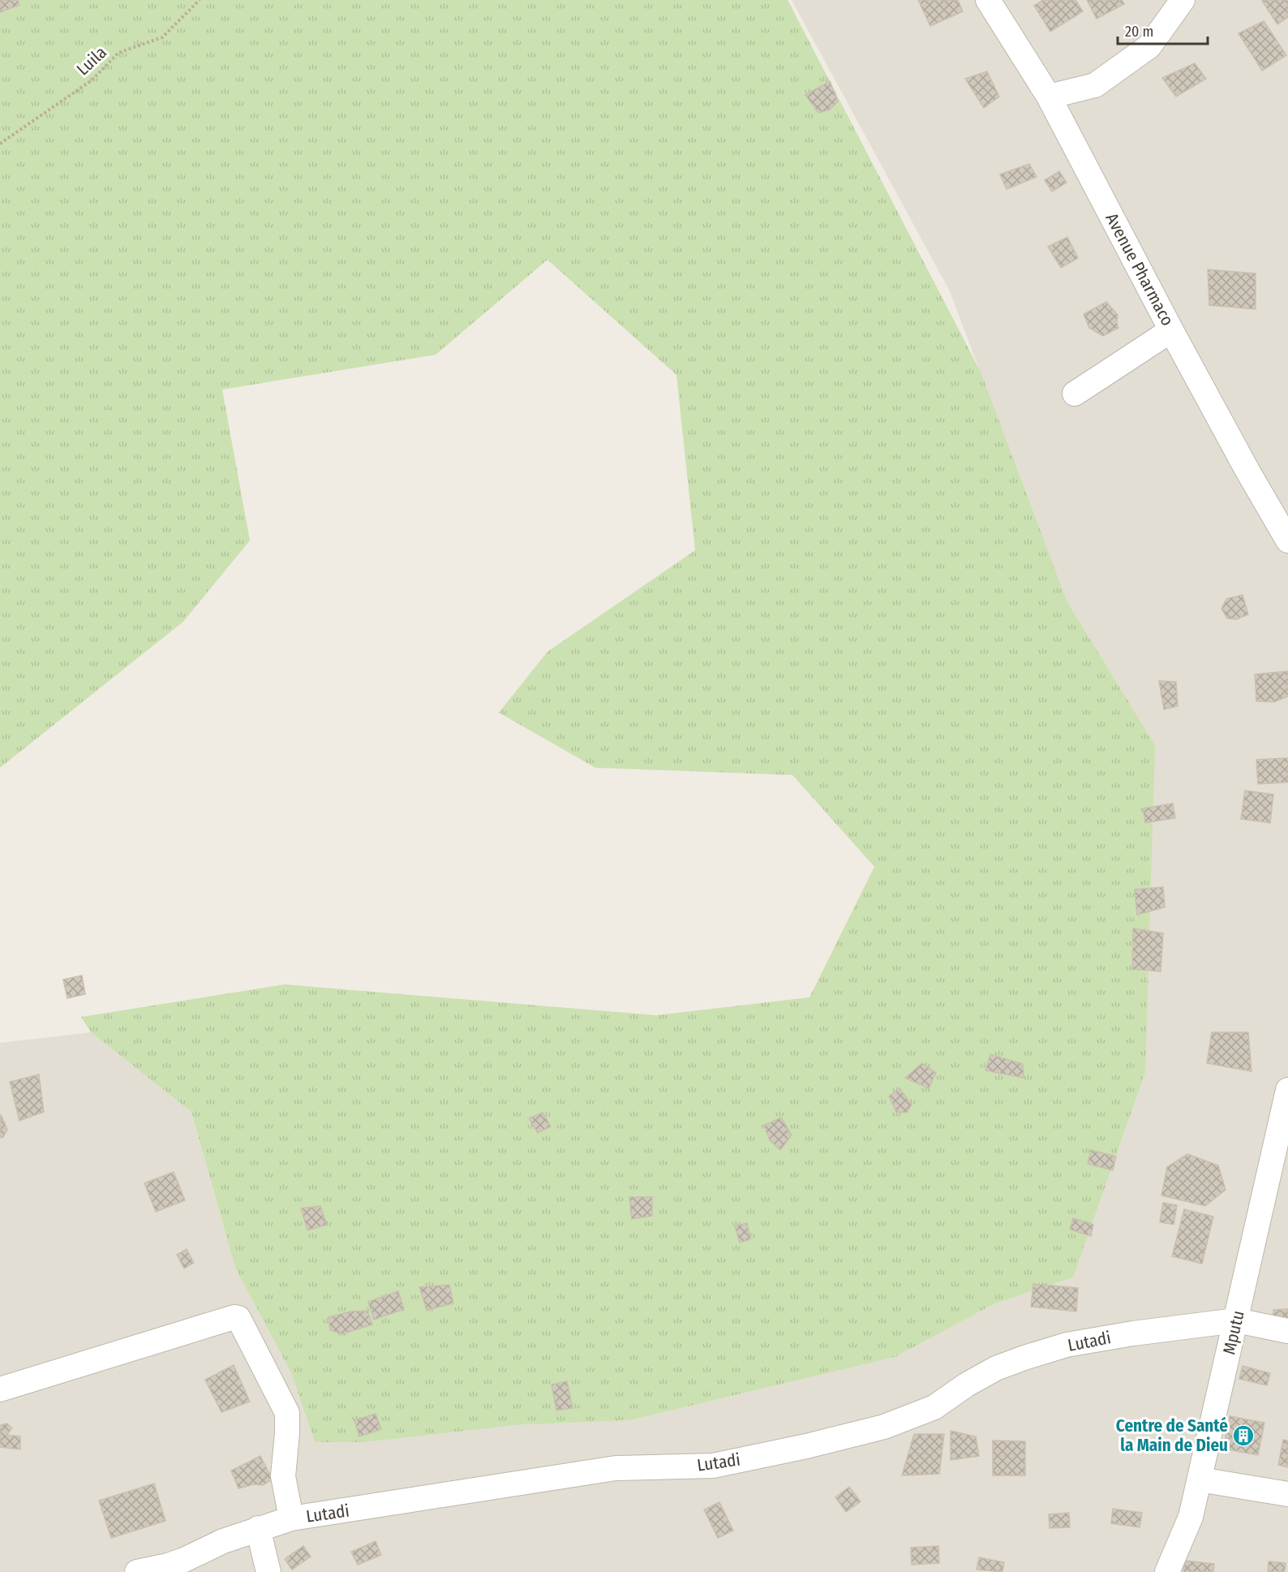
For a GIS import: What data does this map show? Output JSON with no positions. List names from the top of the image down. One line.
{"streets":{"street":["Avenue Pharmaco","Mputu","Lutadi"],"path":["Luila"]},"crossings":[["Mputu","Lutadi"]],"places":{"building":["Centre de Santé la Main de Dieu"]},"scale_bar":"20 m"}
